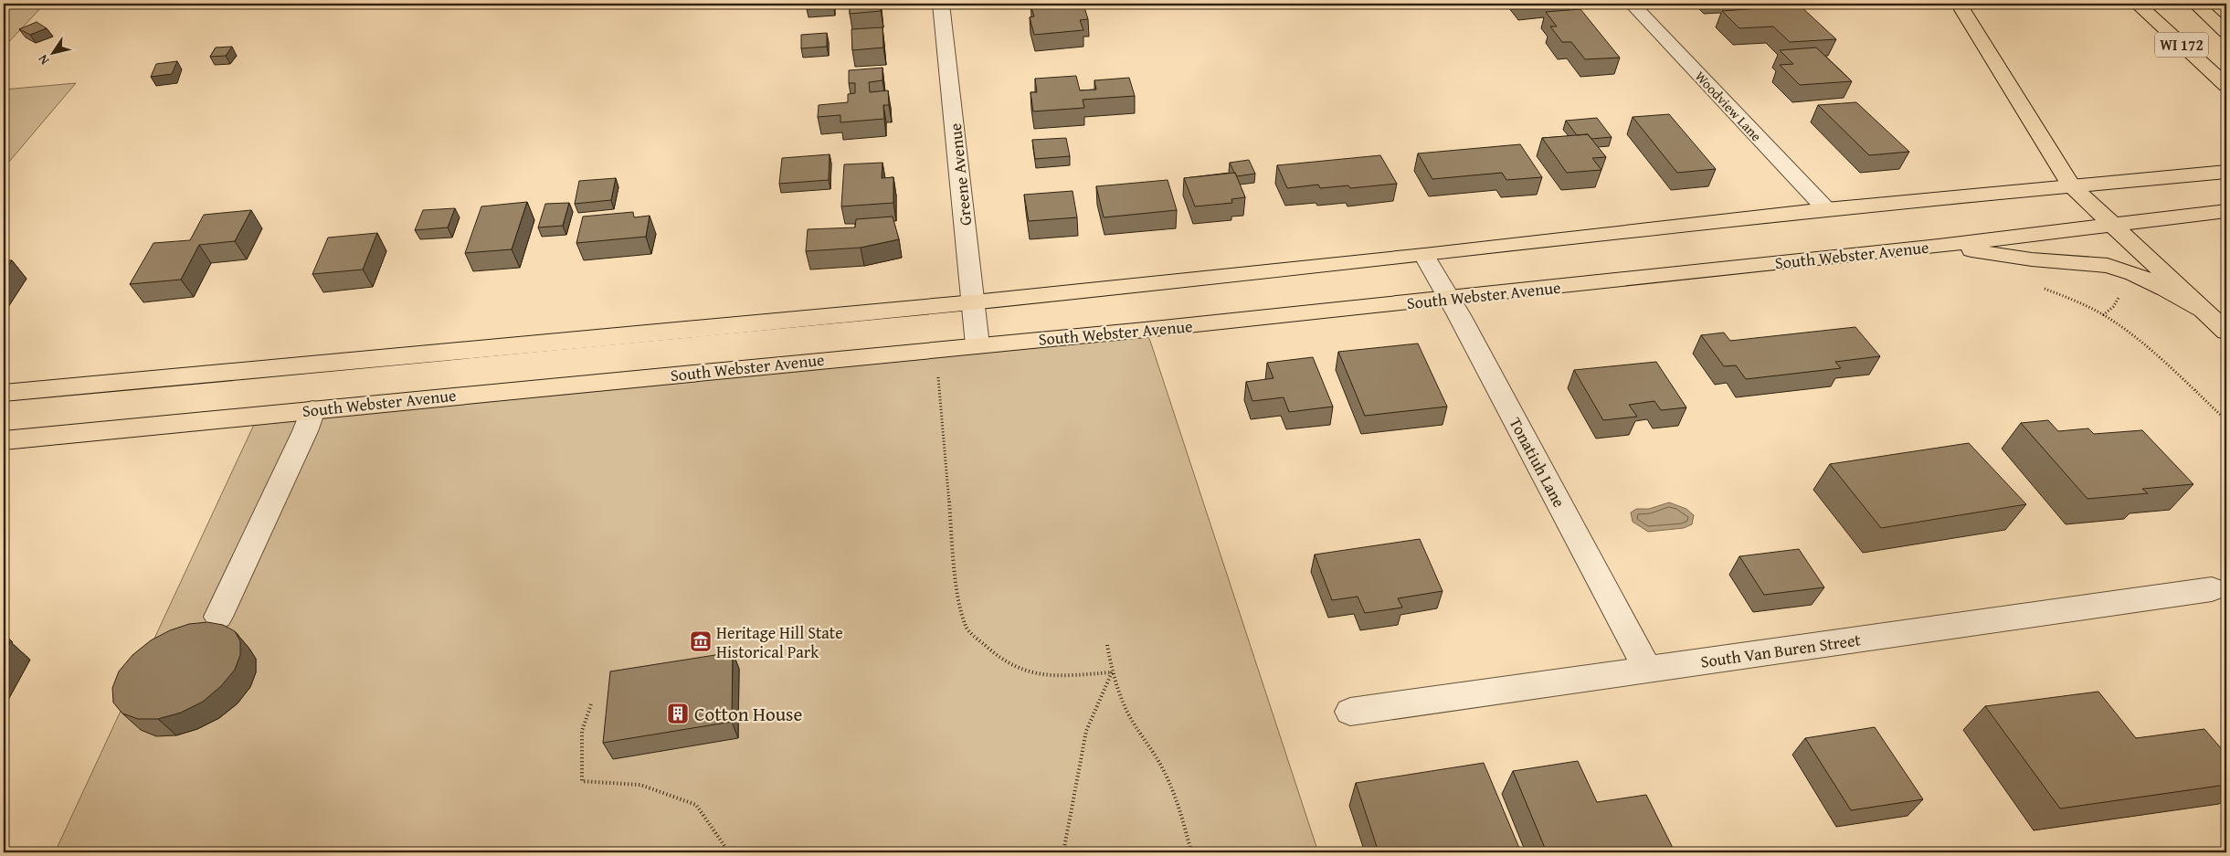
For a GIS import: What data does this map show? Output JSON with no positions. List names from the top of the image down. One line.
{"streets":{"main road":["WI 172","South Webster Avenue"],"street":["Woodview Lane","Greene Avenue","Tonatiuh Lane","South Van Buren Street"]},"crossings":[["Greene Avenue","South Webster Avenue"],["South Webster Avenue","Tonatiuh Lane"],["Tonatiuh Lane","South Van Buren Street"]],"places":{"museum":["Heritage Hill State Historical Park"],"building":["Cotton House"]},"north":"bottom left"}
